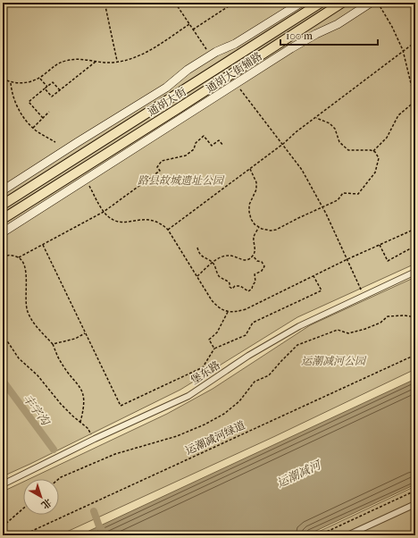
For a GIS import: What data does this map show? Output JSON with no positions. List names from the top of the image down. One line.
{"streets":{"main road":["通胡大街"],"street":["通胡大街辅路","堡东路"],"path":["运潮减河绿道"]},"water":["丰字沟","运潮减河"],"parks":["路县故城遗址公园","运潮减河公园"],"scale_bar":"100 m","north":"bottom right"}
